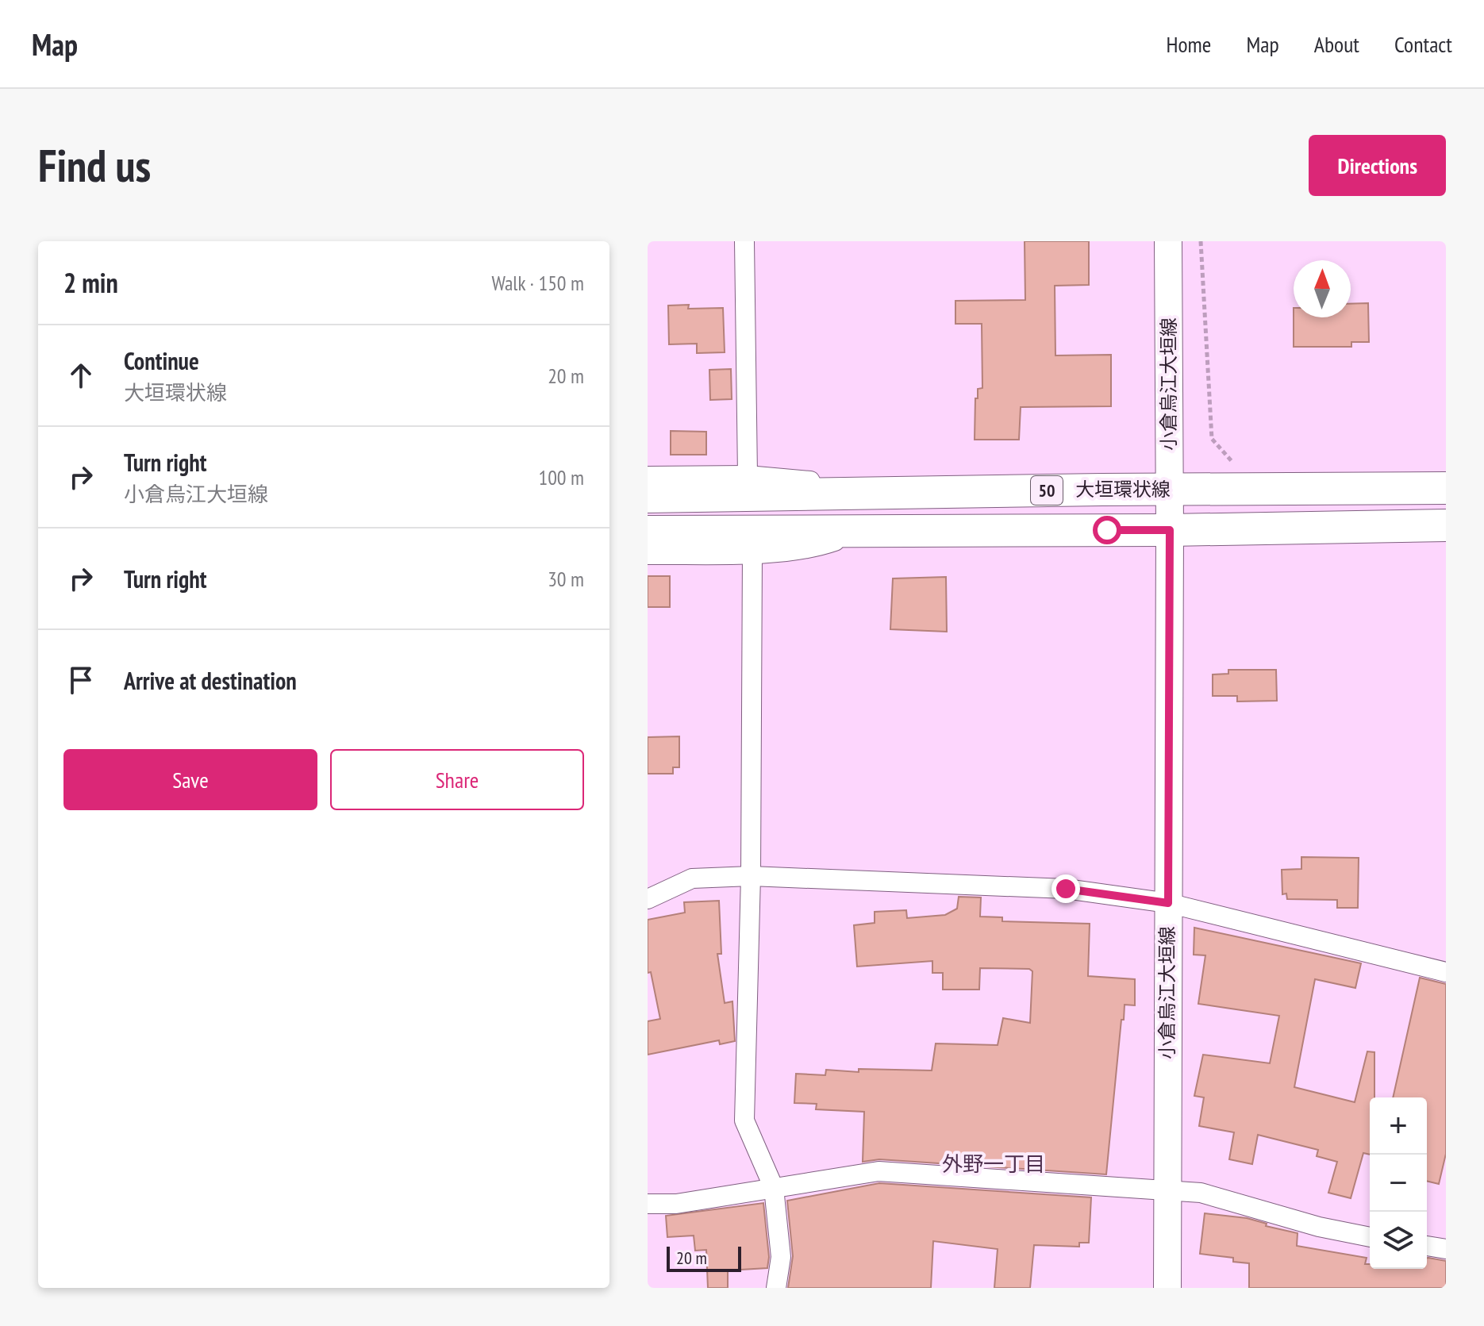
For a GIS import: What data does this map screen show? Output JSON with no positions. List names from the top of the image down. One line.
{"streets":{"main road":["小倉烏江大垣線","大垣環状線","50"]},"crossings":[["小倉烏江大垣線","大垣環状線"],["小倉烏江大垣線","50"]],"districts":["外野一丁目"],"scale_bar":"20 m","north":"top","page":{"header":"Map","nav":["Home","Map","About","Contact"],"buttons":["Directions",["Save","Share"]],"title":"Find us","heading":["2 min","Walk · 150 m"],"list":[["Continue","大垣環状線","20 m"],["Turn right","小倉烏江大垣線","100 m"],["Turn right","30 m"],"Arrive at destination"],"map_buttons":["+","−"],"scale":"20 m"}}
